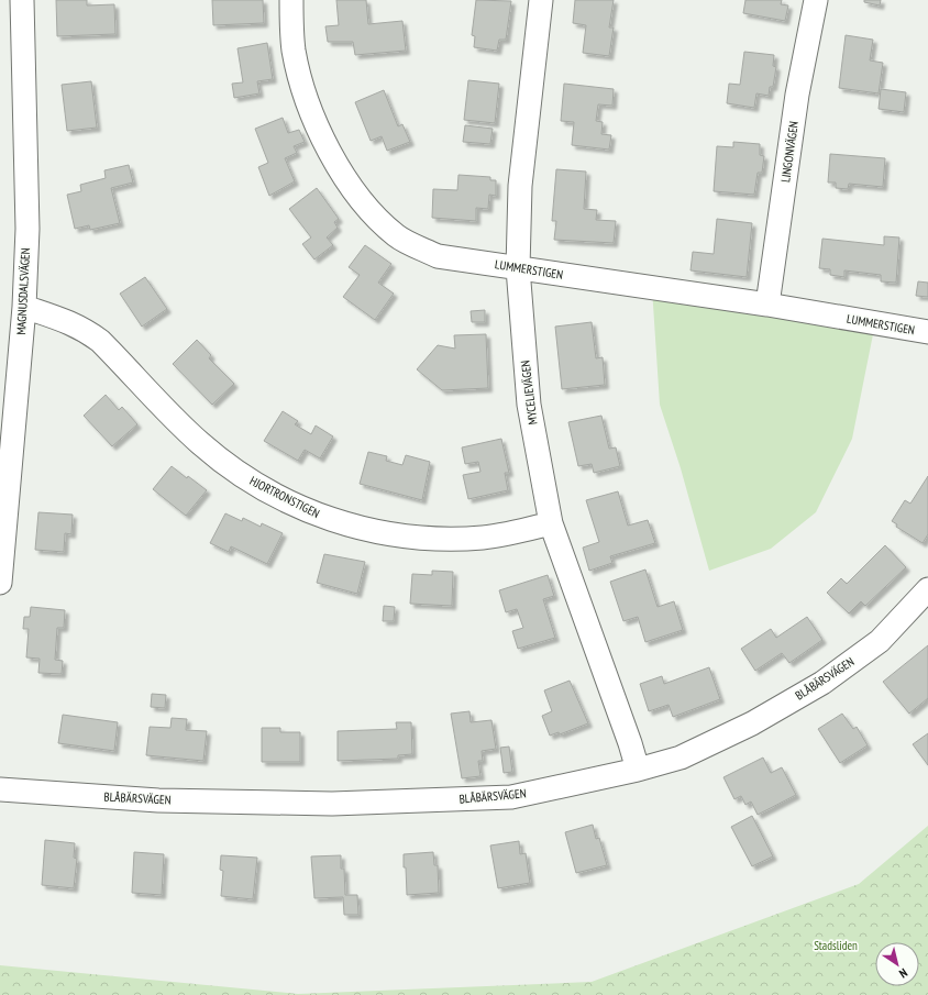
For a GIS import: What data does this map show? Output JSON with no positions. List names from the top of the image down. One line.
{"streets":{"street":["LINGONVÄGEN","LUMMERSTIGEN","MAGNUSDALSVÄGEN","MYCELIEVÄGEN","HJORTRONSTIGEN","BLÅBÄRSVÄGEN"]},"crossings":[["LINGONVÄGEN","LUMMERSTIGEN"],["LUMMERSTIGEN","MYCELIEVÄGEN"],["MAGNUSDALSVÄGEN","HJORTRONSTIGEN"],["MYCELIEVÄGEN","HJORTRONSTIGEN"],["MYCELIEVÄGEN","BLÅBÄRSVÄGEN"]],"parks":["Stadsliden"],"north":"bottom right"}
